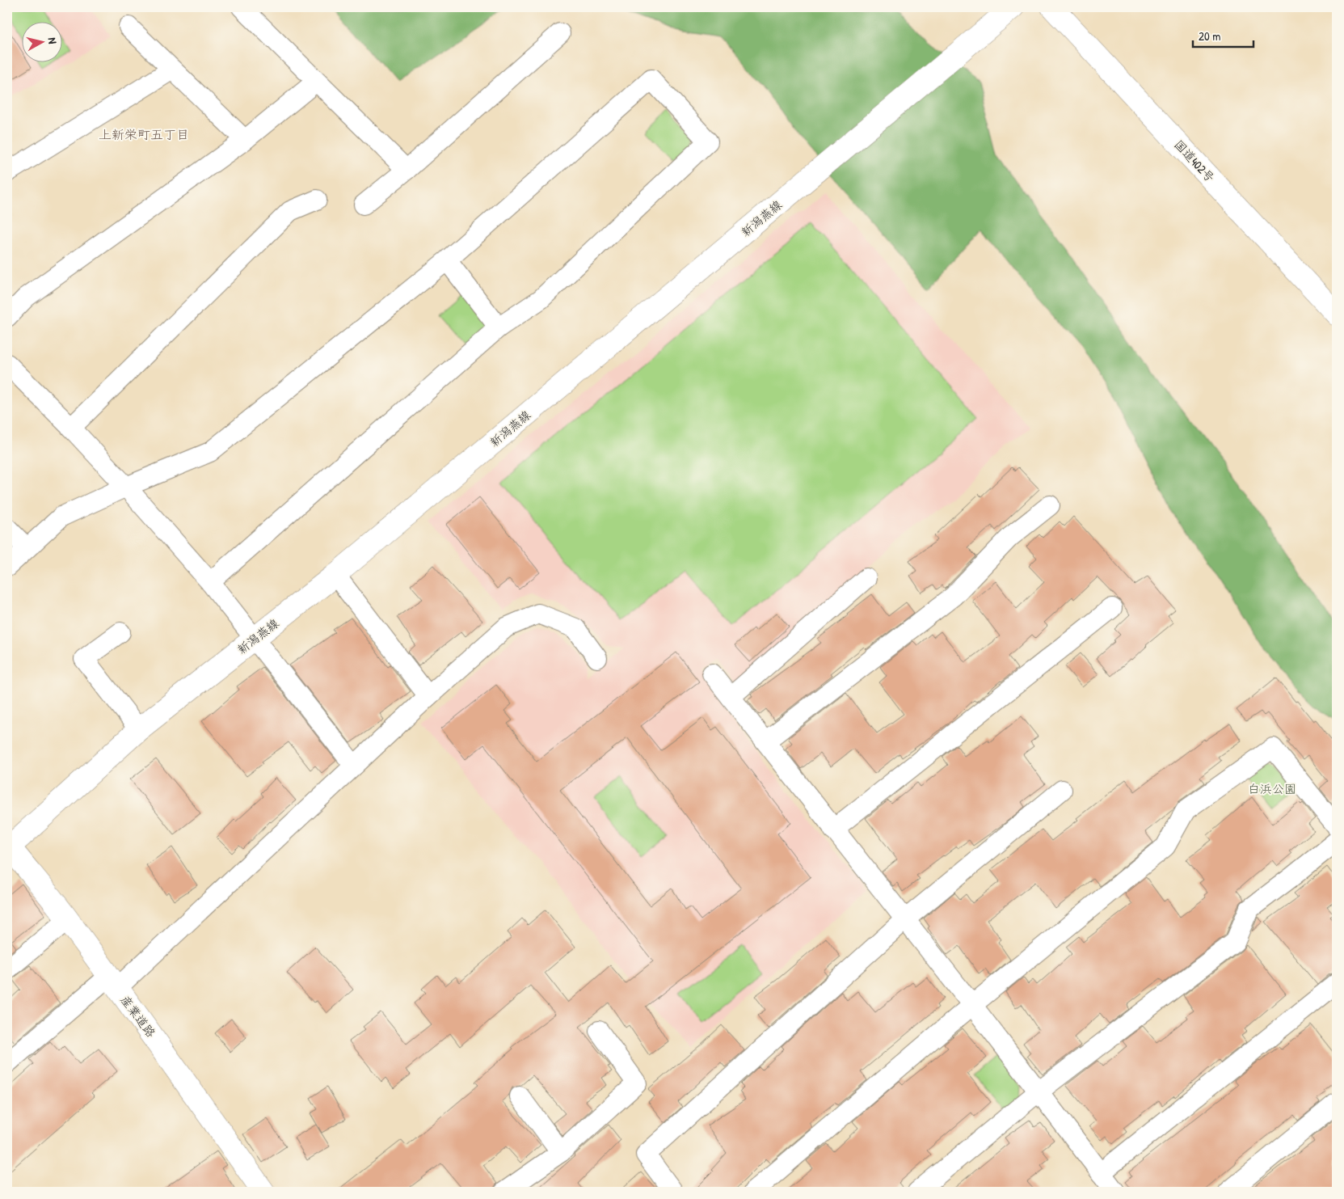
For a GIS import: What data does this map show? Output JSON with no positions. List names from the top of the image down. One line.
{"streets":{"main road":["国道402号","新潟燕線","産業道路"]},"crossings":[["新潟燕線","産業道路"]],"districts":["上新栄町五丁目"],"parks":["白浜公園"],"scale_bar":"20 m","north":"right"}
